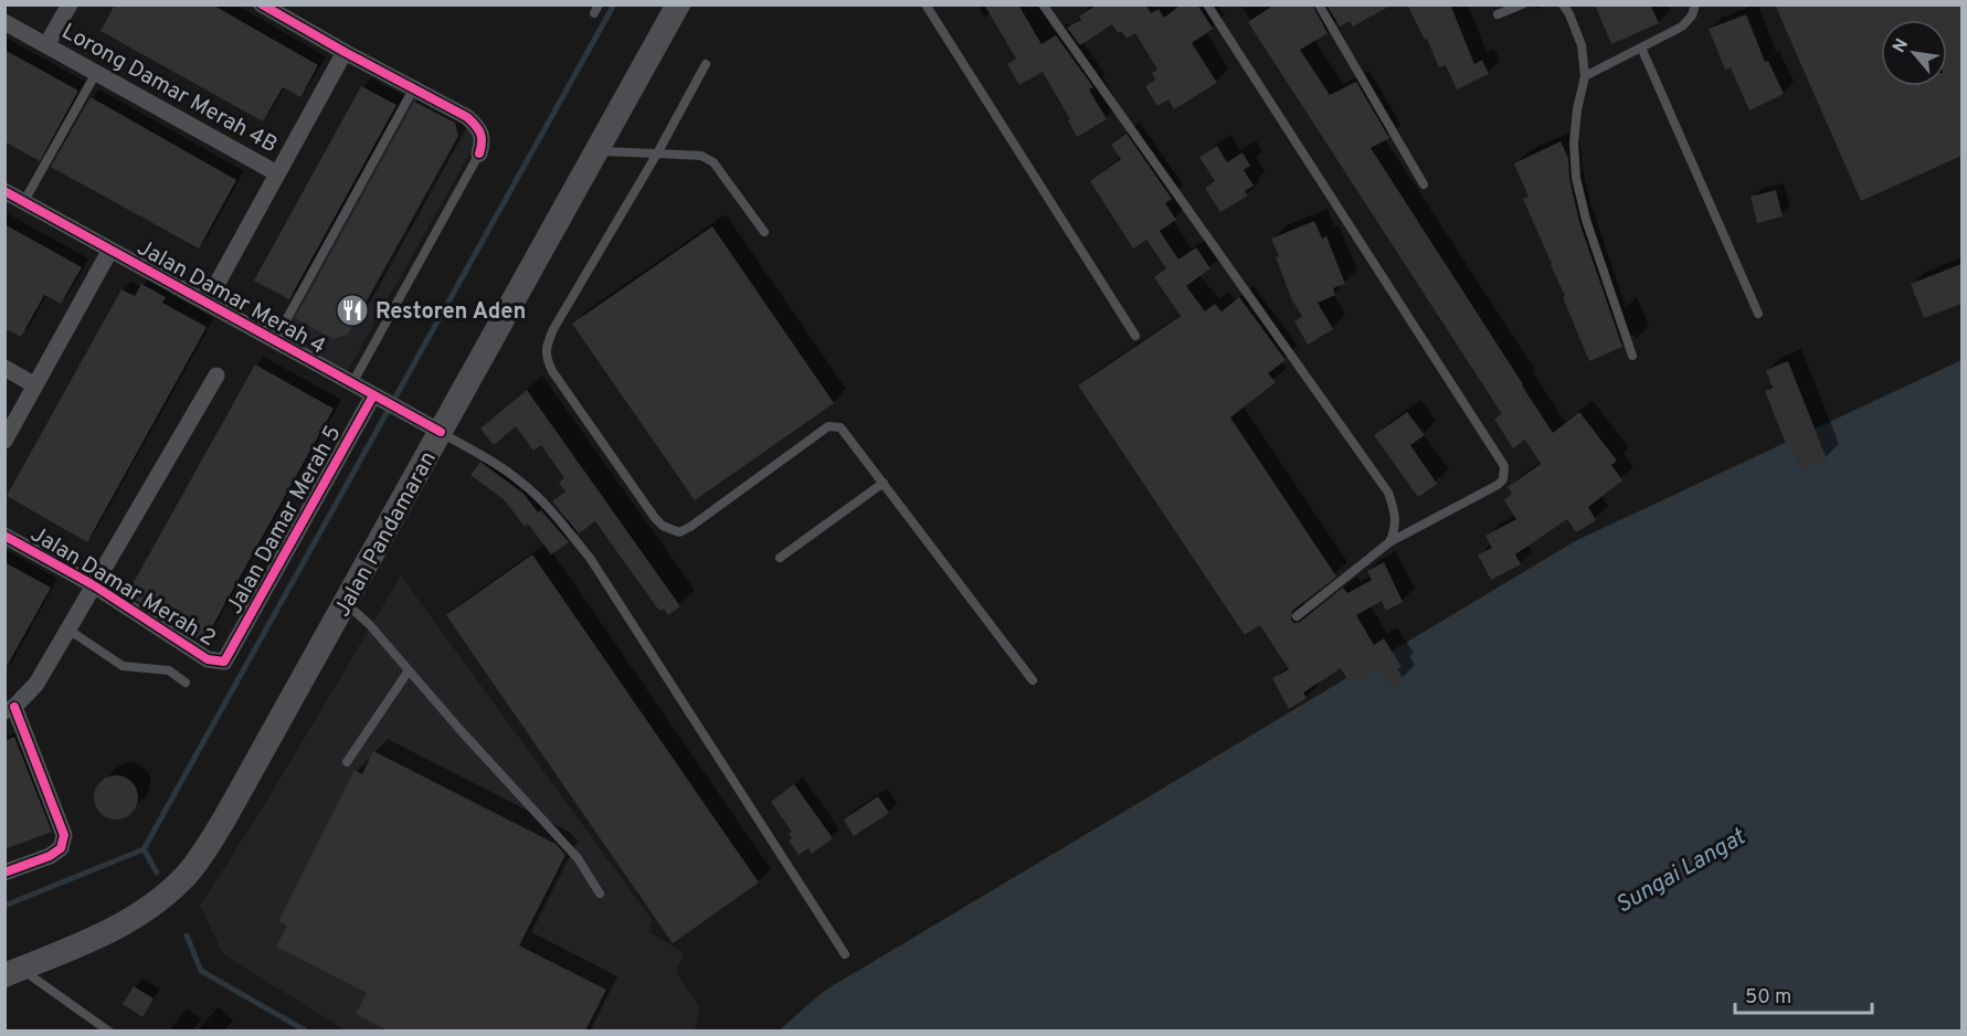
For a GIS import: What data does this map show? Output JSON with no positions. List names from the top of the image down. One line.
{"streets":{"main road":["Jalan Pandamaran"],"street":["Lorong Damar Merah 4B","Jalan Damar Merah 4","Jalan Damar Merah 5","Jalan Damar Merah 2"]},"crossings":[["Jalan Damar Merah 4","Jalan Damar Merah 5"],["Jalan Damar Merah 4","Jalan Pandamaran"],["Jalan Damar Merah 5","Jalan Damar Merah 2"]],"water":["Sungai Langat"],"places":{"restaurant":["Restoren Aden"]},"scale_bar":"50 m","north":"top left"}
